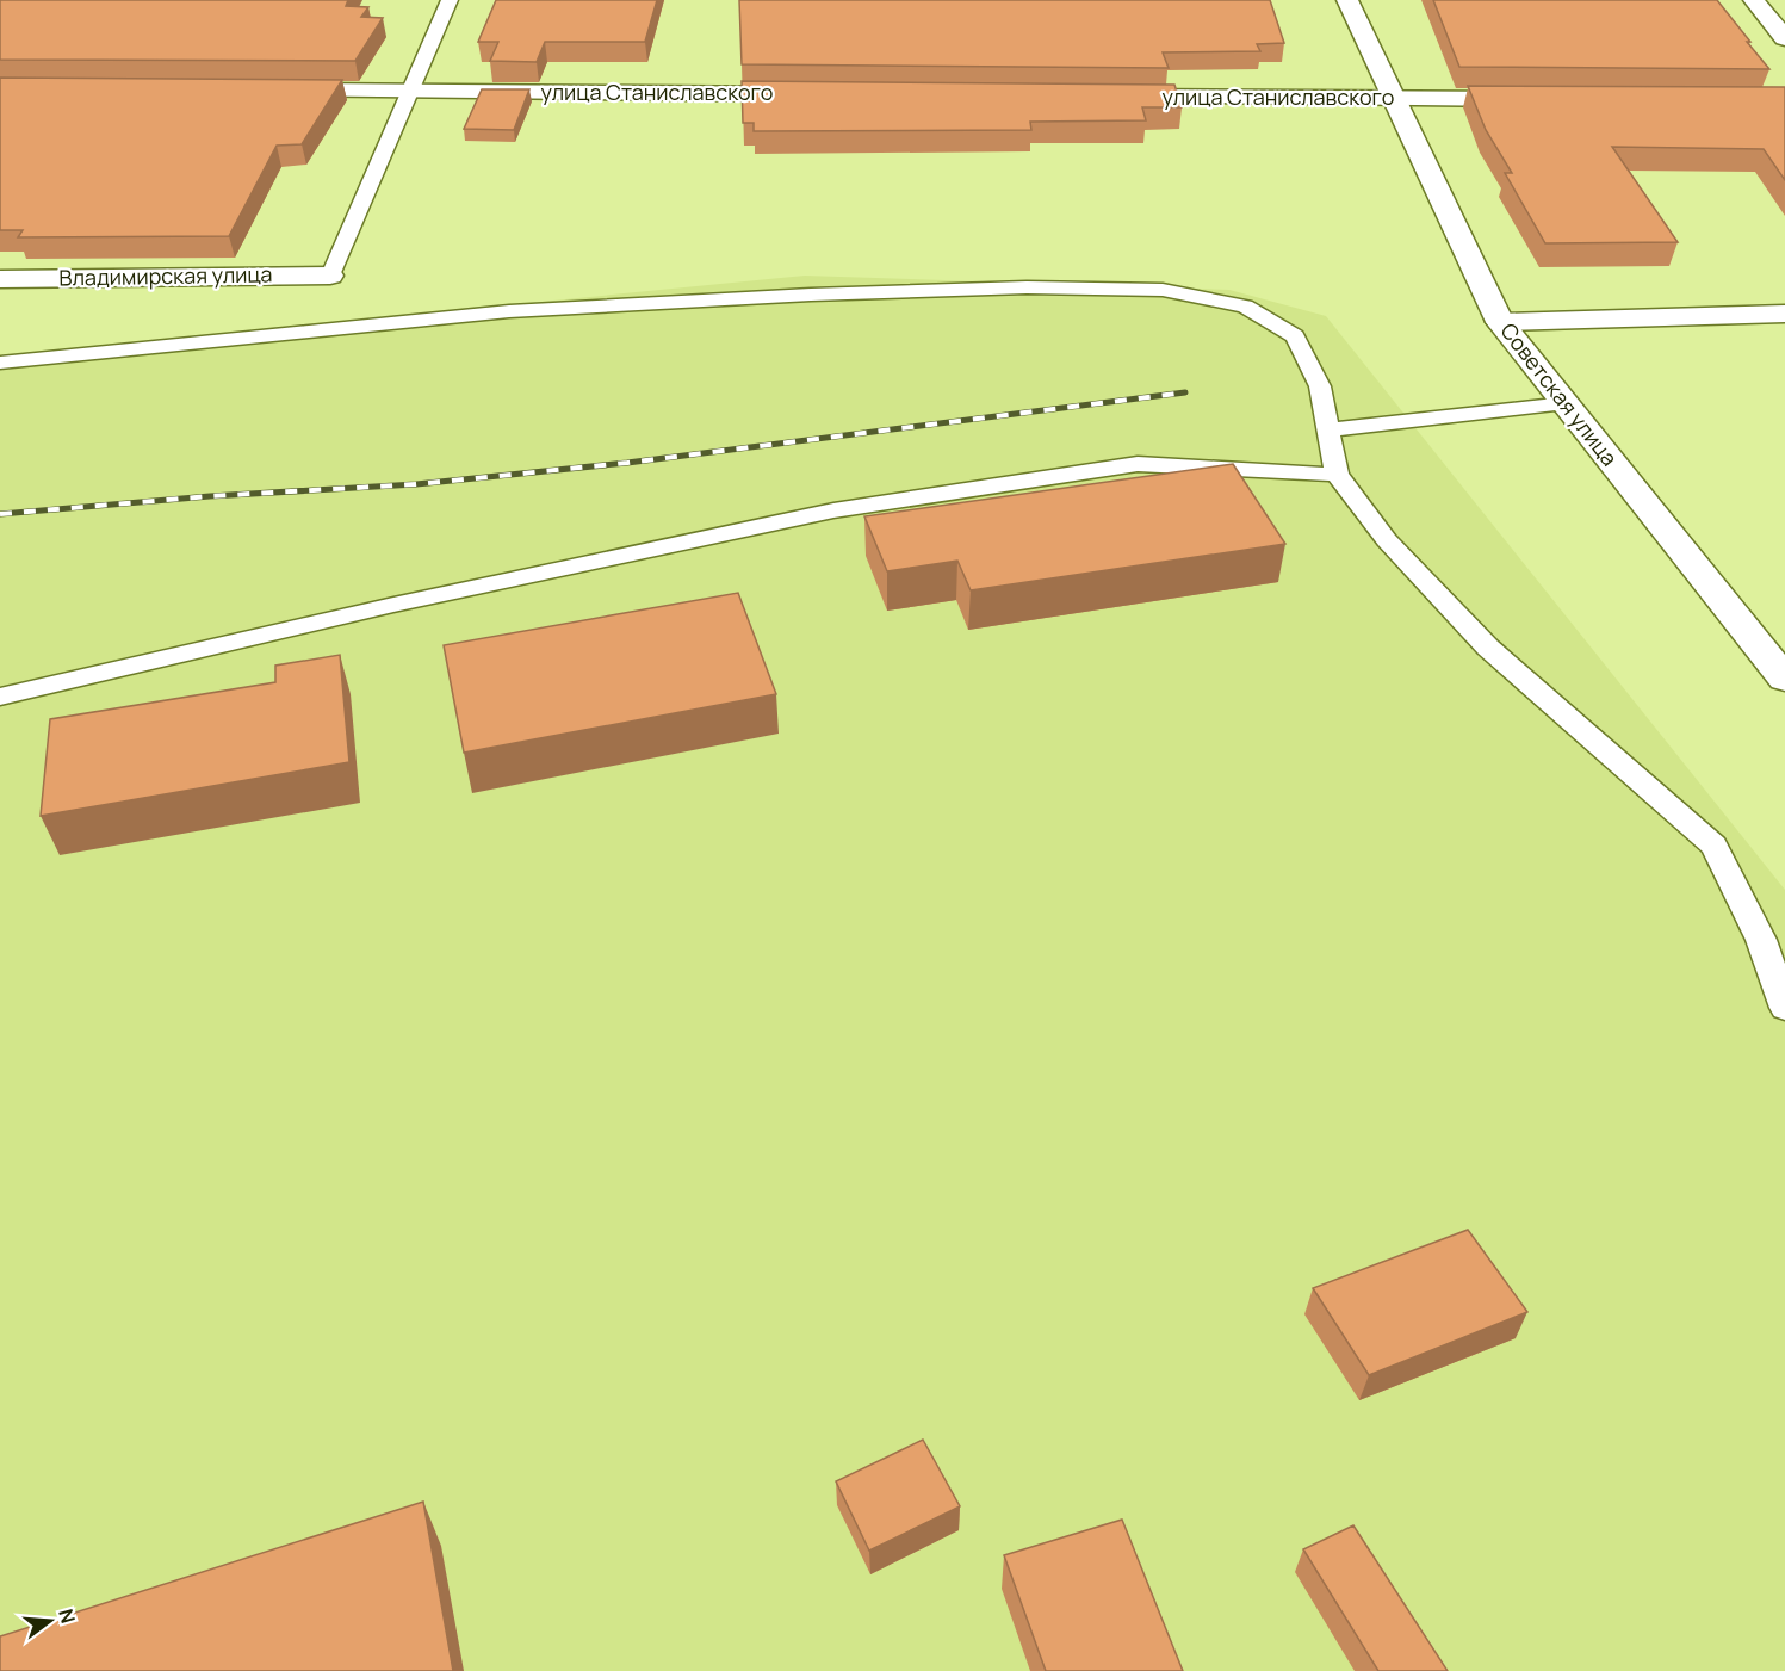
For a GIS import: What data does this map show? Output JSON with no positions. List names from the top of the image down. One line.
{"streets":{"street":["улица Станиславского","Владимирская улица","Советская улица"]},"crossings":[["улица Станиславского","Советская улица"]],"north":"right"}
